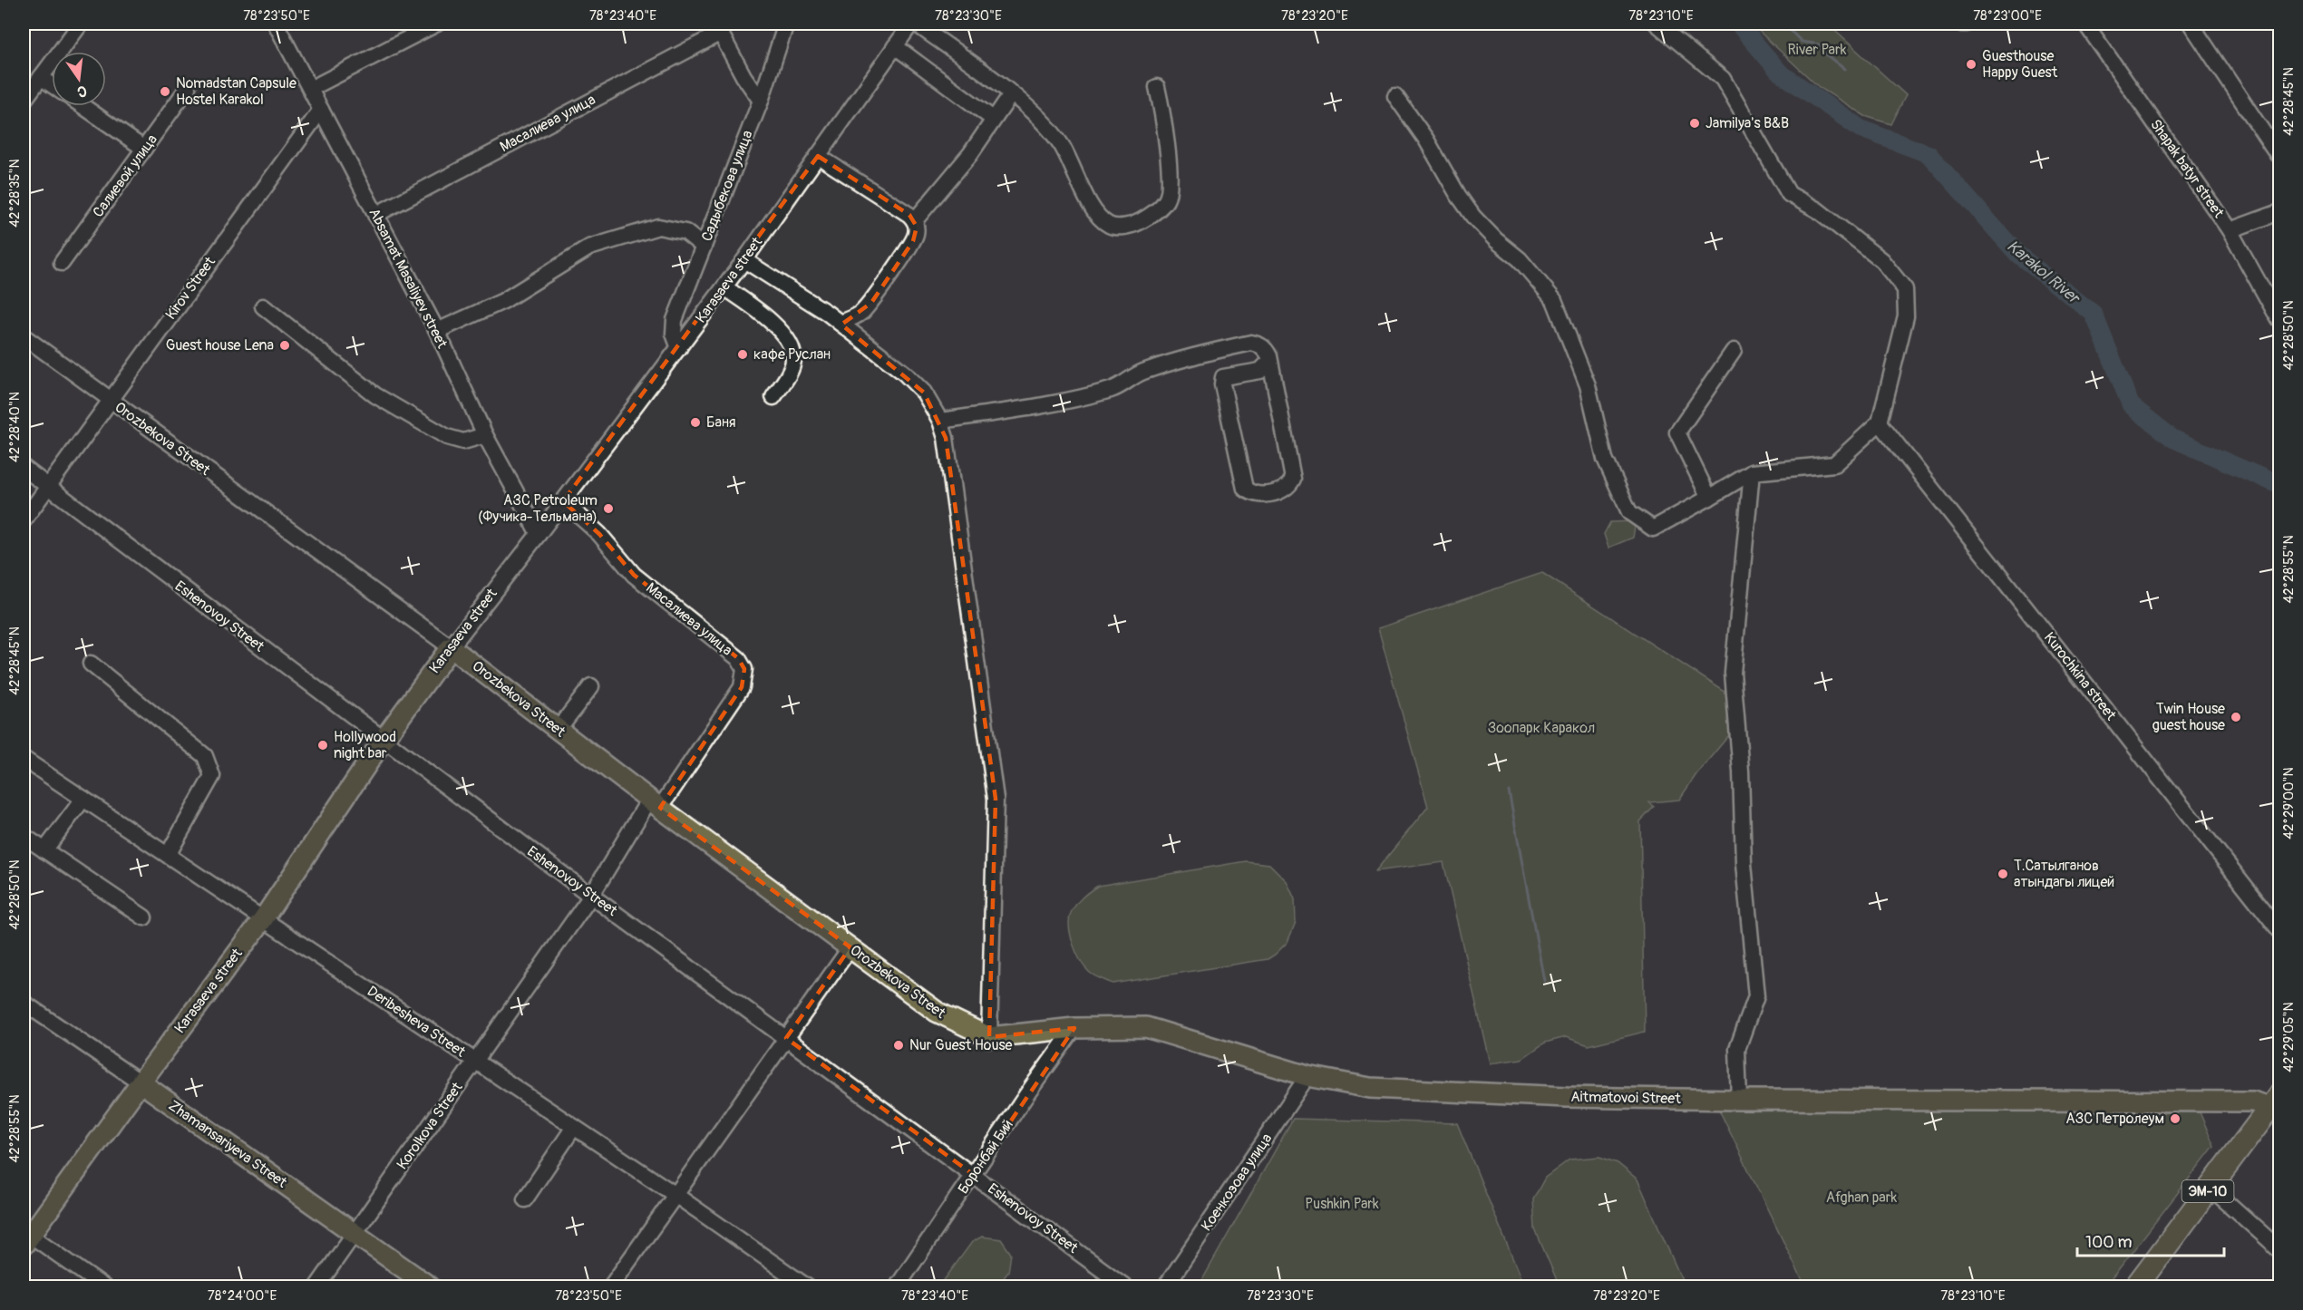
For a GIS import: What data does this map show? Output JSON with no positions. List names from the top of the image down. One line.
{"streets":{"highway":["ЭМ-10"],"main road":["Karasaeva street","Orozbekova Street","Aitmatovoi Street","Zhamansariyeva Street"],"street":["Масалиева улица","Shapak batyr street","Салиевой улица","Садыбекова улица","Absamat Masaliyev street","Kirov Street","Eshenovoy Street","Kurochkina street","Deribesheva Street","Korolkova Street","Боронбай Бий","Коенкозова улица"]},"crossings":[["Масалиева улица","Absamat Masaliyev street"],["Масалиева улица","Karasaeva street"],["Масалиева улица","Orozbekova Street"],["Масалиева улица","Korolkova Street"],["Садыбекова улица","Karasaeva street"],["Absamat Masaliyev street","Karasaeva street"],["Absamat Masaliyev street","Kirov Street"],["Karasaeva street","Orozbekova Street"],["Karasaeva street","Eshenovoy Street"],["Karasaeva street","Deribesheva Street"],["Karasaeva street","Zhamansariyeva Street"],["Kirov Street","Orozbekova Street"],["Kirov Street","Eshenovoy Street"],["Orozbekova Street","Aitmatovoi Street"],["Orozbekova Street","Korolkova Street"],["Eshenovoy Street","Korolkova Street"],["Eshenovoy Street","Боронбай Бий"],["Deribesheva Street","Korolkova Street"],["Aitmatovoi Street","Боронбай Бий"],["Aitmatovoi Street","Коенкозова улица"],["Aitmatovoi Street","ЭМ-10"],["Korolkova Street","Zhamansariyeva Street"]],"water":["Karakol River"],"parks":["River Park","Зоопарк Каракол","Afghan park","Pushkin Park"],"places":["Guesthouse Happy Guest","Nomadstan Capsule Hostel Karakol","Jamilya's B&B","Guest house Lena","кафе Руслан","Баня","АЗС Petroleum (Фучика-Тельмана)","Twin House guest house","Hollywood night bar","Т.Сатылганов атындагы лицей","Nur Guest House","АЗС Петролеум"],"scale_bar":"100 m","north":"bottom","coordinates":["78°23'50\"E","78°23'40\"E","78°23'30\"E","78°23'20\"E","78°23'10\"E","78°23'00\"E","42°28'45\"N","42°28'35\"N","42°28'50\"N","42°28'40\"N","42°28'55\"N","42°29'00\"N","42°29'05\"N","78°24'00\"E"]}
